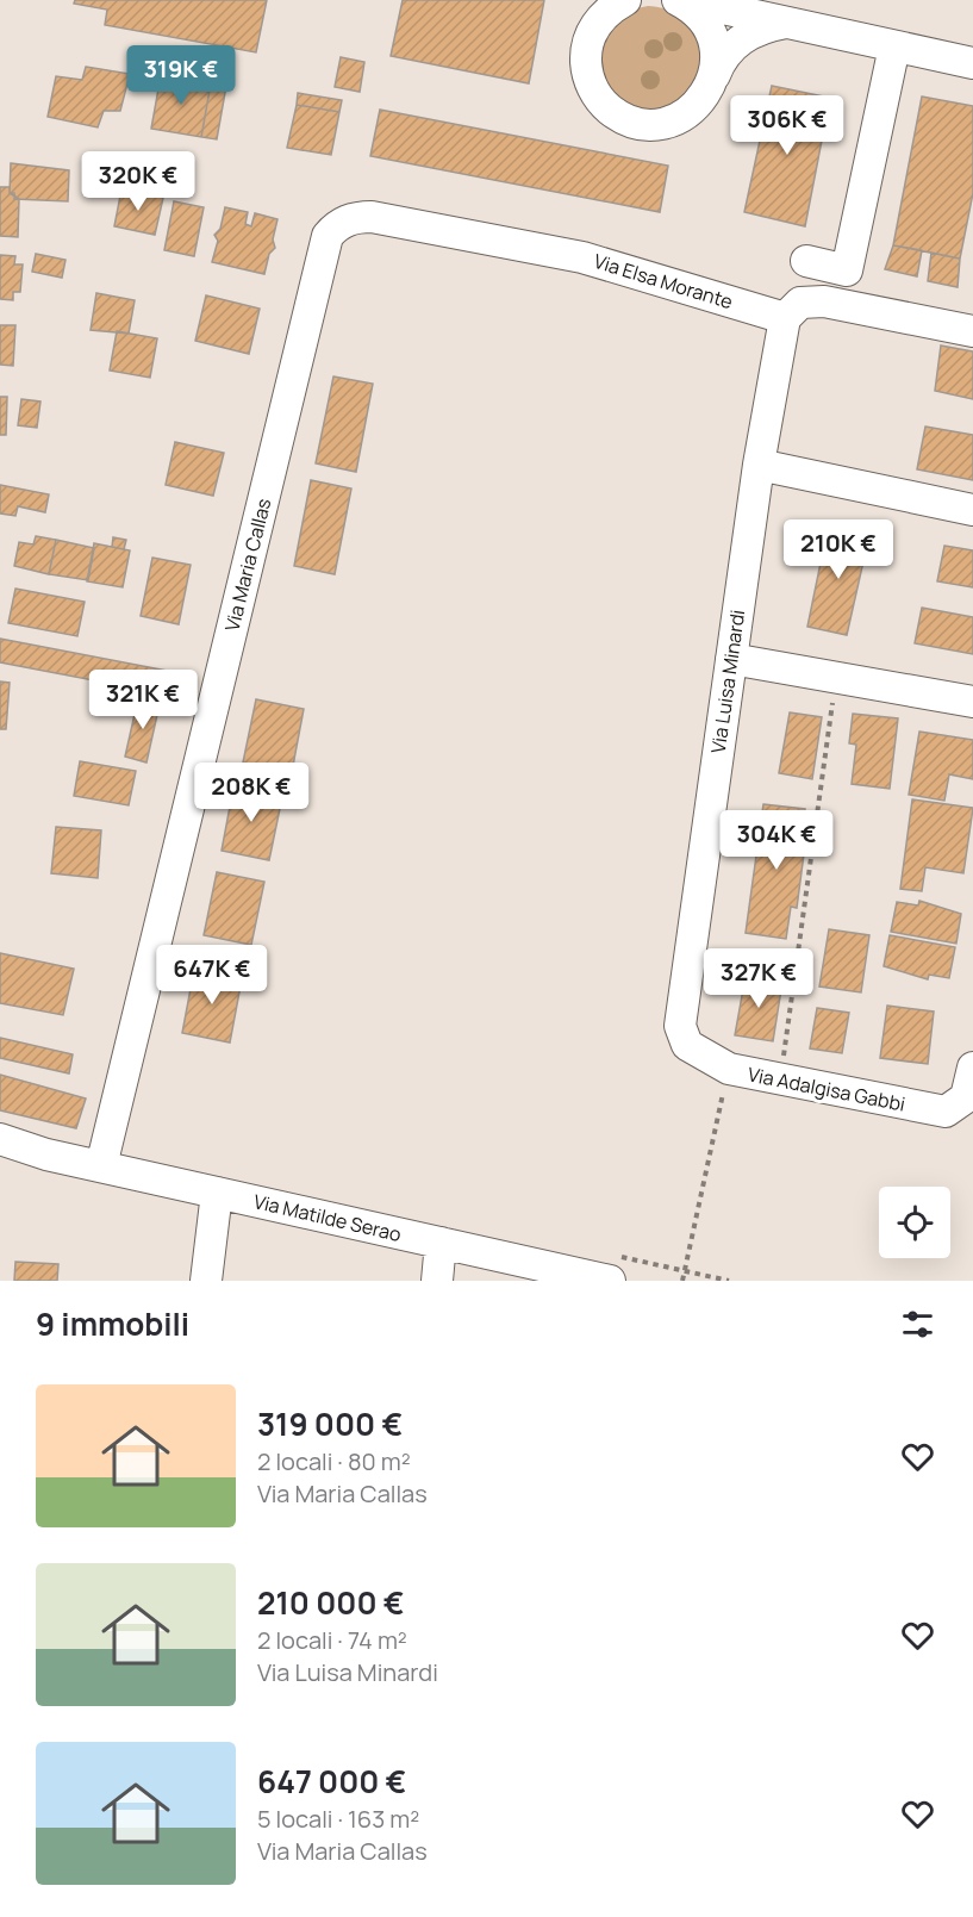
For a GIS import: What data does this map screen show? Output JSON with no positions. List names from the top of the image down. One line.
{"streets":{"street":["Via Elsa Morante","Via Maria Callas","Via Luisa Minardi","Via Adalgisa Gabbi","Via Matilde Serao"]},"crossings":[["Via Elsa Morante","Via Maria Callas"],["Via Elsa Morante","Via Luisa Minardi"],["Via Maria Callas","Via Matilde Serao"],["Via Luisa Minardi","Via Adalgisa Gabbi"]],"page":{"price":["319K €","306K €","320K €","210K €","321K €","208K €","304K €","647K €","327K €"],"heading":"9 immobili","list":[{"name":"319 000 €","note":"2 locali · 80 m² · Via Maria Callas"},{"name":"210 000 €","note":"2 locali · 74 m² · Via Luisa Minardi"},{"name":"647 000 €","note":"5 locali · 163 m² · Via Maria Callas"}]}}
